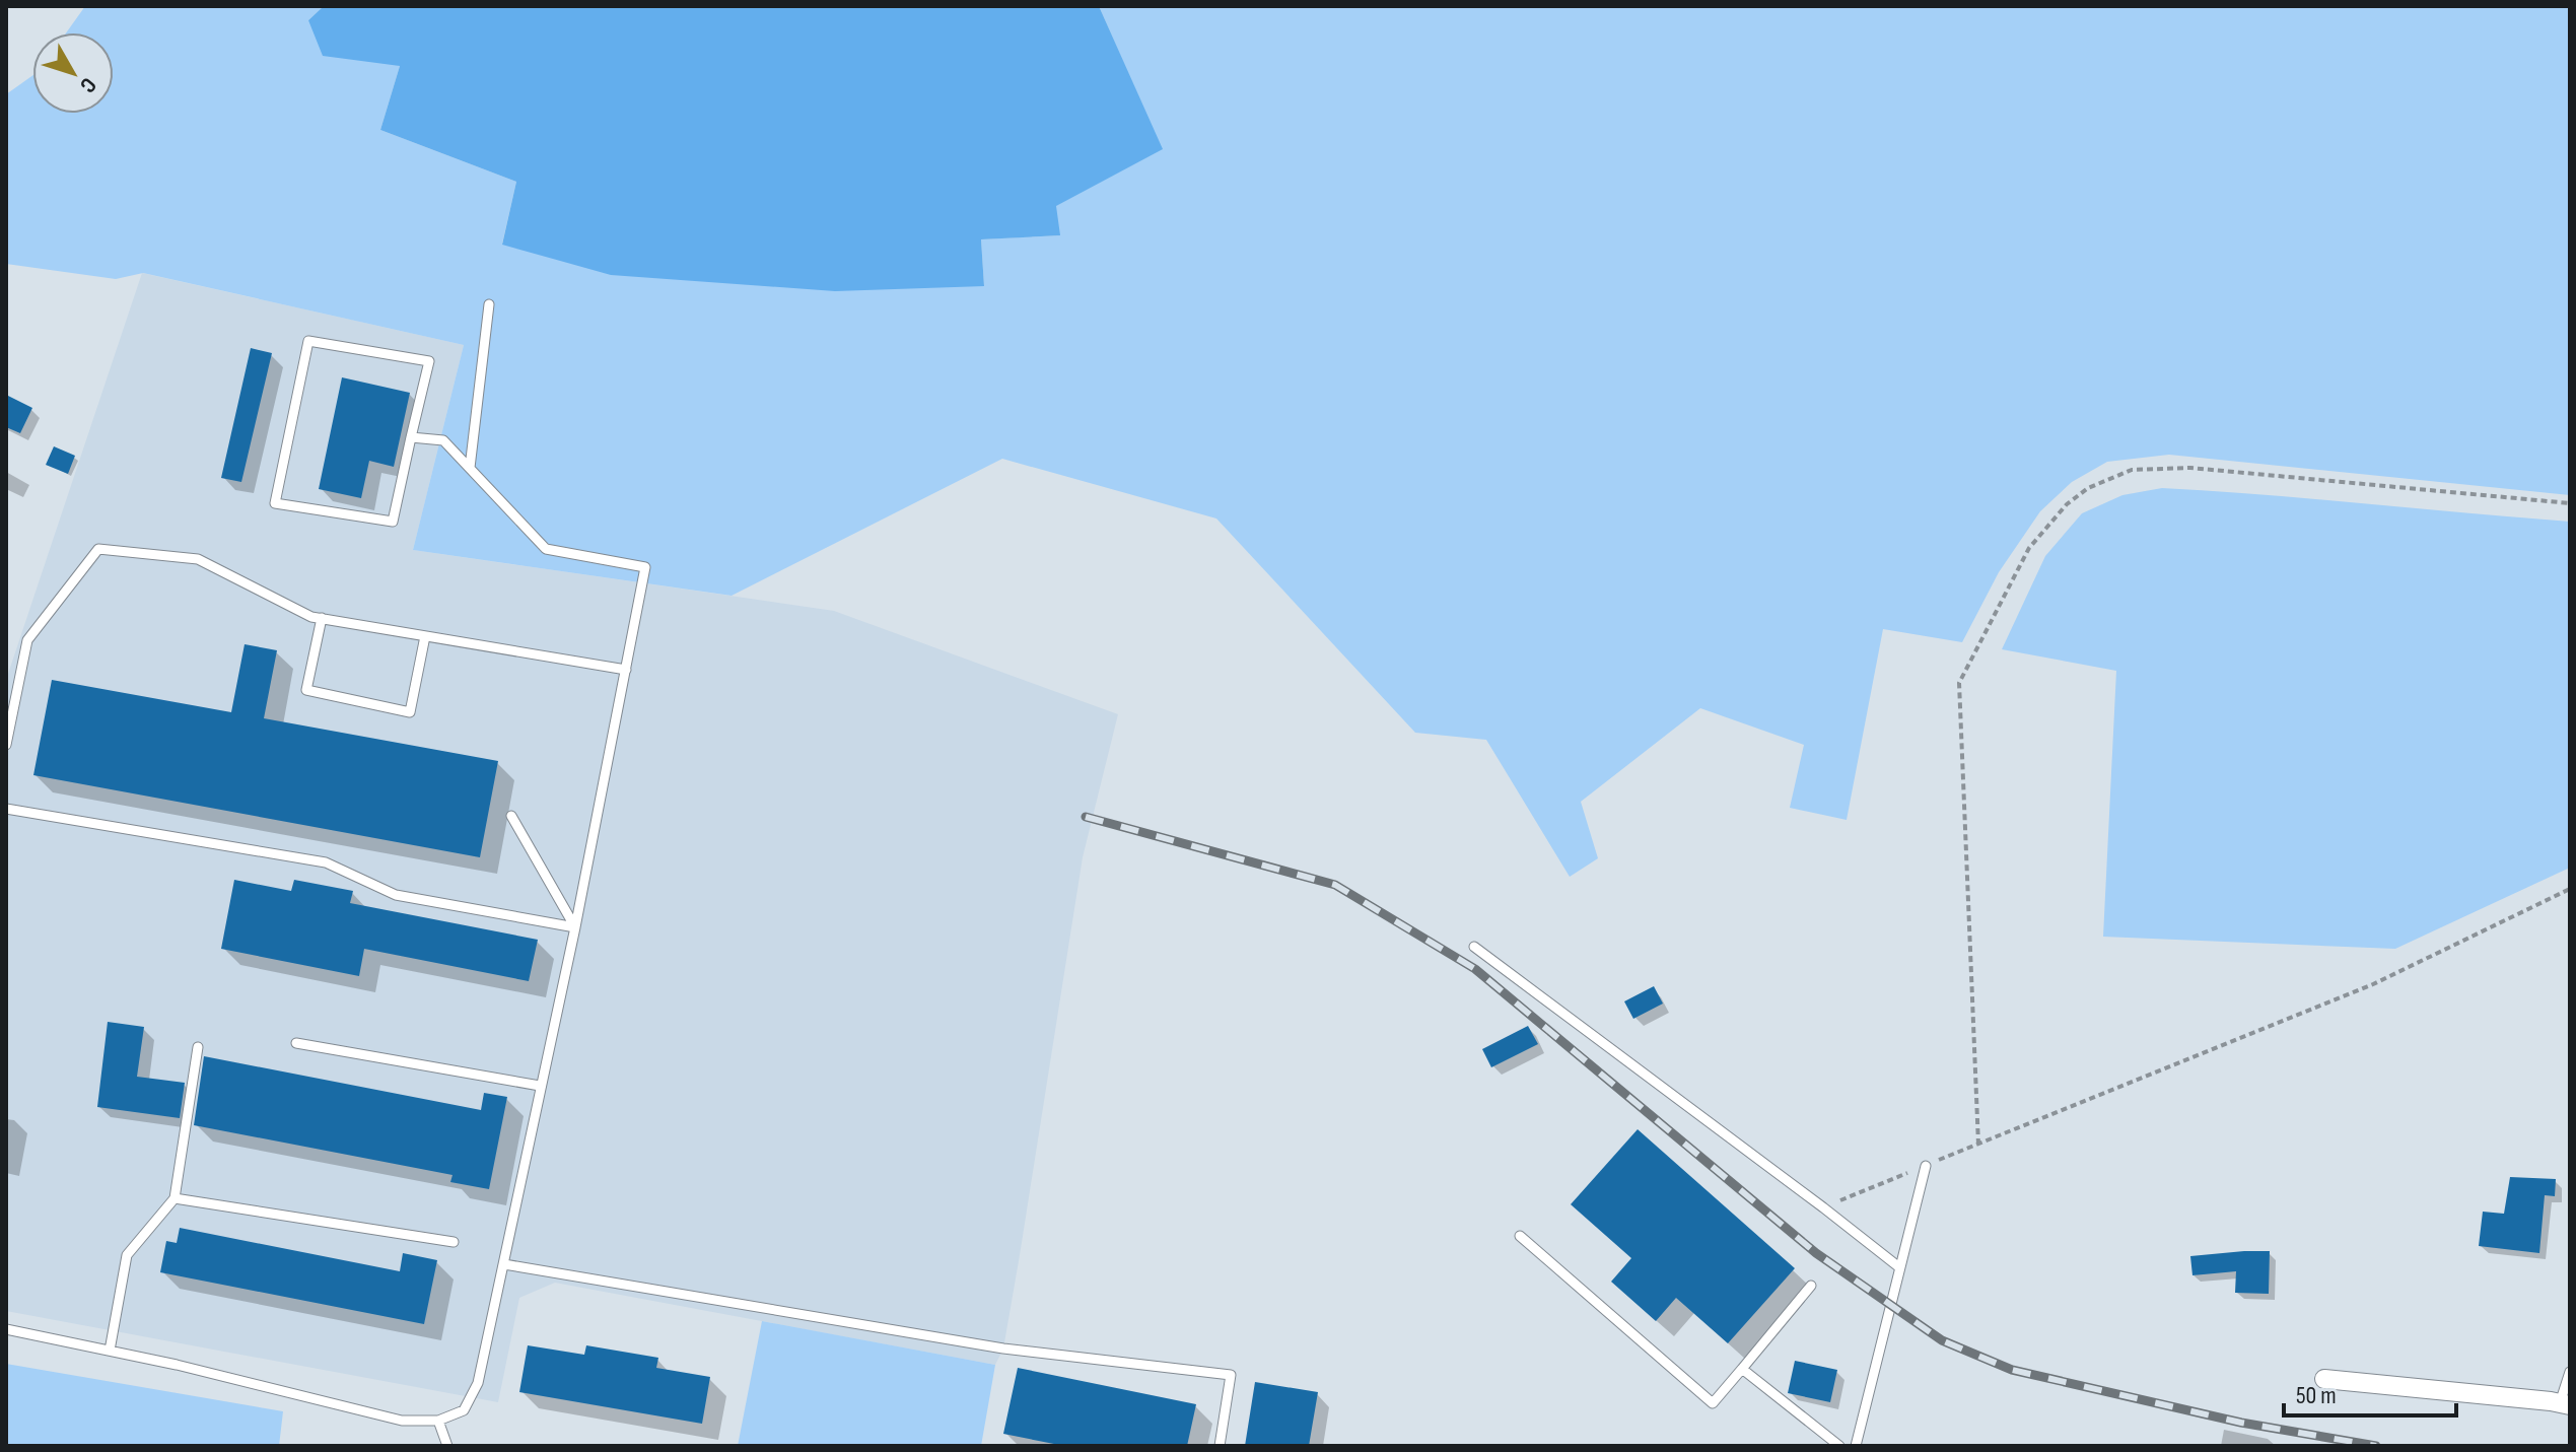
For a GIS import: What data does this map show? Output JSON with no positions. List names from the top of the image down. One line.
{"scale_bar":"50 m","north":"bottom right"}
